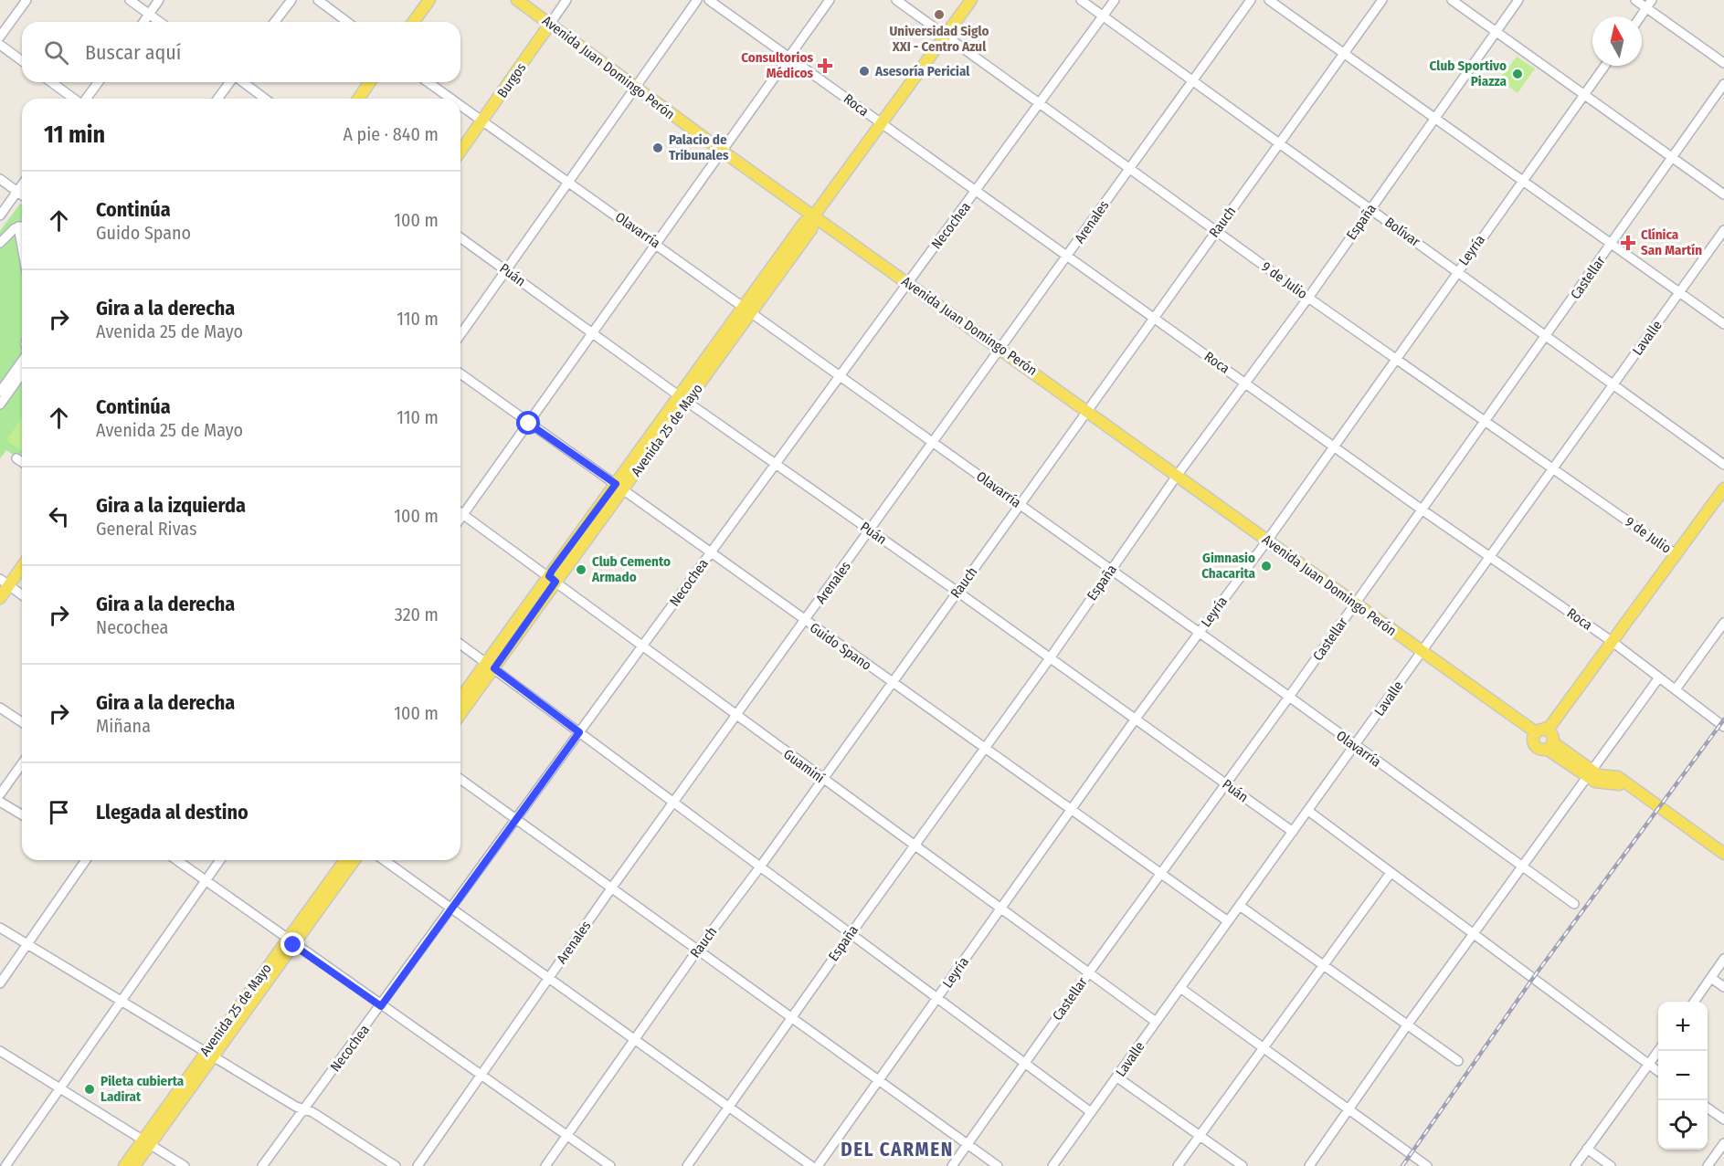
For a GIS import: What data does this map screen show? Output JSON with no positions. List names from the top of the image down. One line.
{"streets":{"main road":["Avenida Juan Domingo Perón","Burgos","Avenida 25 de Mayo"],"street":["Roca","Arenales","Rauch","España","Necochea","Olavarría","Bolívar","Leyría","Puán","Castellar","9 de Julio","Lavalle","Guido Spano","Guaminí"]},"crossings":[["Avenida Juan Domingo Perón","Burgos"],["Avenida Juan Domingo Perón","Arenales"],["Avenida Juan Domingo Perón","Rauch"],["Avenida Juan Domingo Perón","España"],["Avenida Juan Domingo Perón","Necochea"],["Avenida Juan Domingo Perón","Leyría"],["Avenida Juan Domingo Perón","Castellar"],["Avenida Juan Domingo Perón","Lavalle"],["Avenida Juan Domingo Perón","Avenida 25 de Mayo"],["Burgos","Olavarría"],["Roca","Arenales"],["Roca","Rauch"],["Roca","España"],["Roca","Necochea"],["Roca","Leyría"],["Roca","Castellar"],["Roca","Lavalle"],["Roca","Avenida 25 de Mayo"],["Arenales","Olavarría"],["Arenales","Bolívar"],["Arenales","Puán"],["Arenales","9 de Julio"],["Arenales","Guido Spano"],["Arenales","Guaminí"],["Rauch","Olavarría"],["Rauch","Bolívar"],["Rauch","Puán"],["Rauch","9 de Julio"],["Rauch","Guido Spano"],["Rauch","Guaminí"],["España","Olavarría"],["España","Bolívar"],["España","Puán"],["España","9 de Julio"],["España","Guido Spano"],["España","Guaminí"],["Necochea","Olavarría"],["Necochea","Bolívar"],["Necochea","Puán"],["Necochea","9 de Julio"],["Necochea","Guido Spano"],["Necochea","Guaminí"],["Olavarría","Leyría"],["Olavarría","Castellar"],["Olavarría","Lavalle"],["Olavarría","Avenida 25 de Mayo"],["Bolívar","Leyría"],["Bolívar","Castellar"],["Bolívar","Lavalle"],["Leyría","Puán"],["Leyría","9 de Julio"],["Leyría","Guido Spano"],["Leyría","Guaminí"],["Puán","Castellar"],["Puán","Lavalle"],["Puán","Avenida 25 de Mayo"],["Castellar","9 de Julio"],["Castellar","Guido Spano"],["Castellar","Guaminí"],["9 de Julio","Lavalle"],["9 de Julio","Avenida 25 de Mayo"],["Lavalle","Guido Spano"],["Lavalle","Guaminí"],["Avenida 25 de Mayo","Guido Spano"],["Avenida 25 de Mayo","Guaminí"]],"districts":["DEL CARMEN"],"places":{"other":["Universidad Siglo XXI - Centro Azul","Asesoría Pericial","Club Sportivo Piazza","Palacio de Tribunales","Gimnasio Chacarita","Club Cemento Armado","Pileta cubierta Ladirat"],"health":["Consultorios Médicos","Clínica San Martín"]},"north":"top","page":{"search":"Buscar aquí","heading":["11 min","A pie · 840 m"],"list":[["Continúa","Guido Spano","100 m"],["Gira a la derecha","Avenida 25 de Mayo","110 m"],["Continúa","Avenida 25 de Mayo","110 m"],["Gira a la izquierda","General Rivas","100 m"],["Gira a la derecha","Necochea","320 m"],["Gira a la derecha","Miñana","100 m"],"Llegada al destino"],"map_buttons":["+","−"]}}
